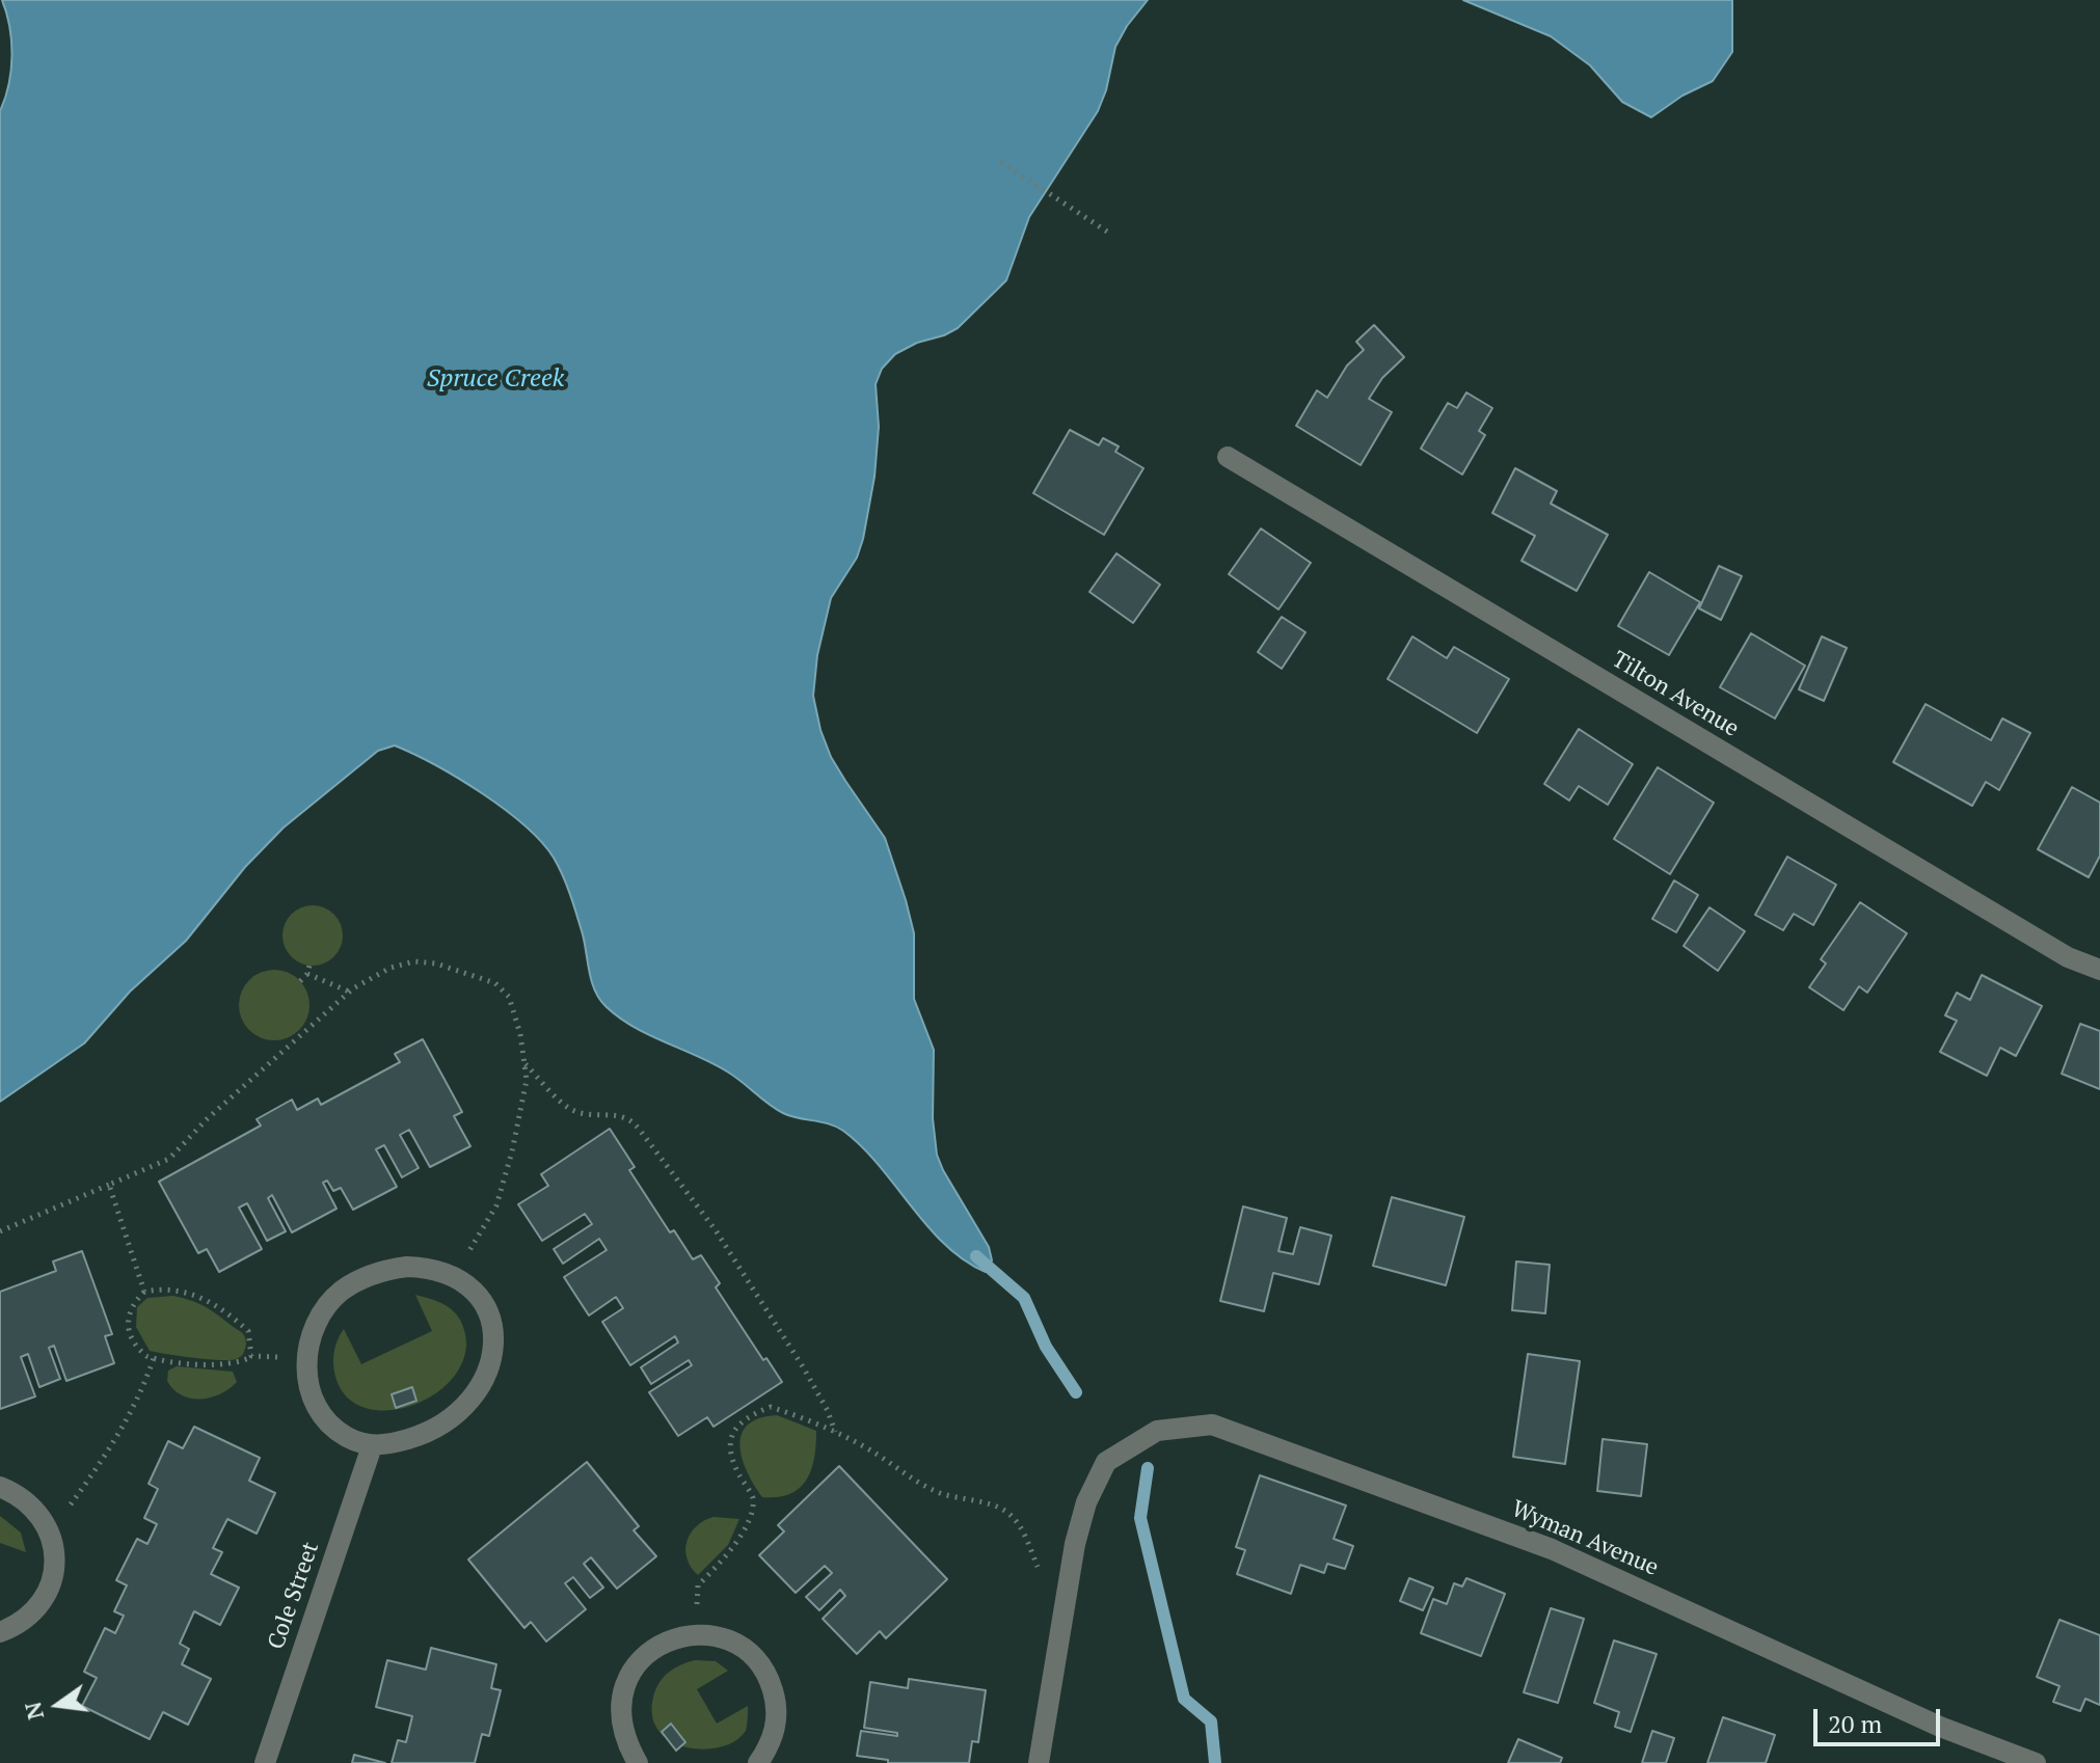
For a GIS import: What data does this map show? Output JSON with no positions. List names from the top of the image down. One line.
{"streets":{"street":["Tilton Avenue","Wyman Avenue","Cole Street"]},"water":["Spruce Creek"],"scale_bar":"20 m","north":"left"}
